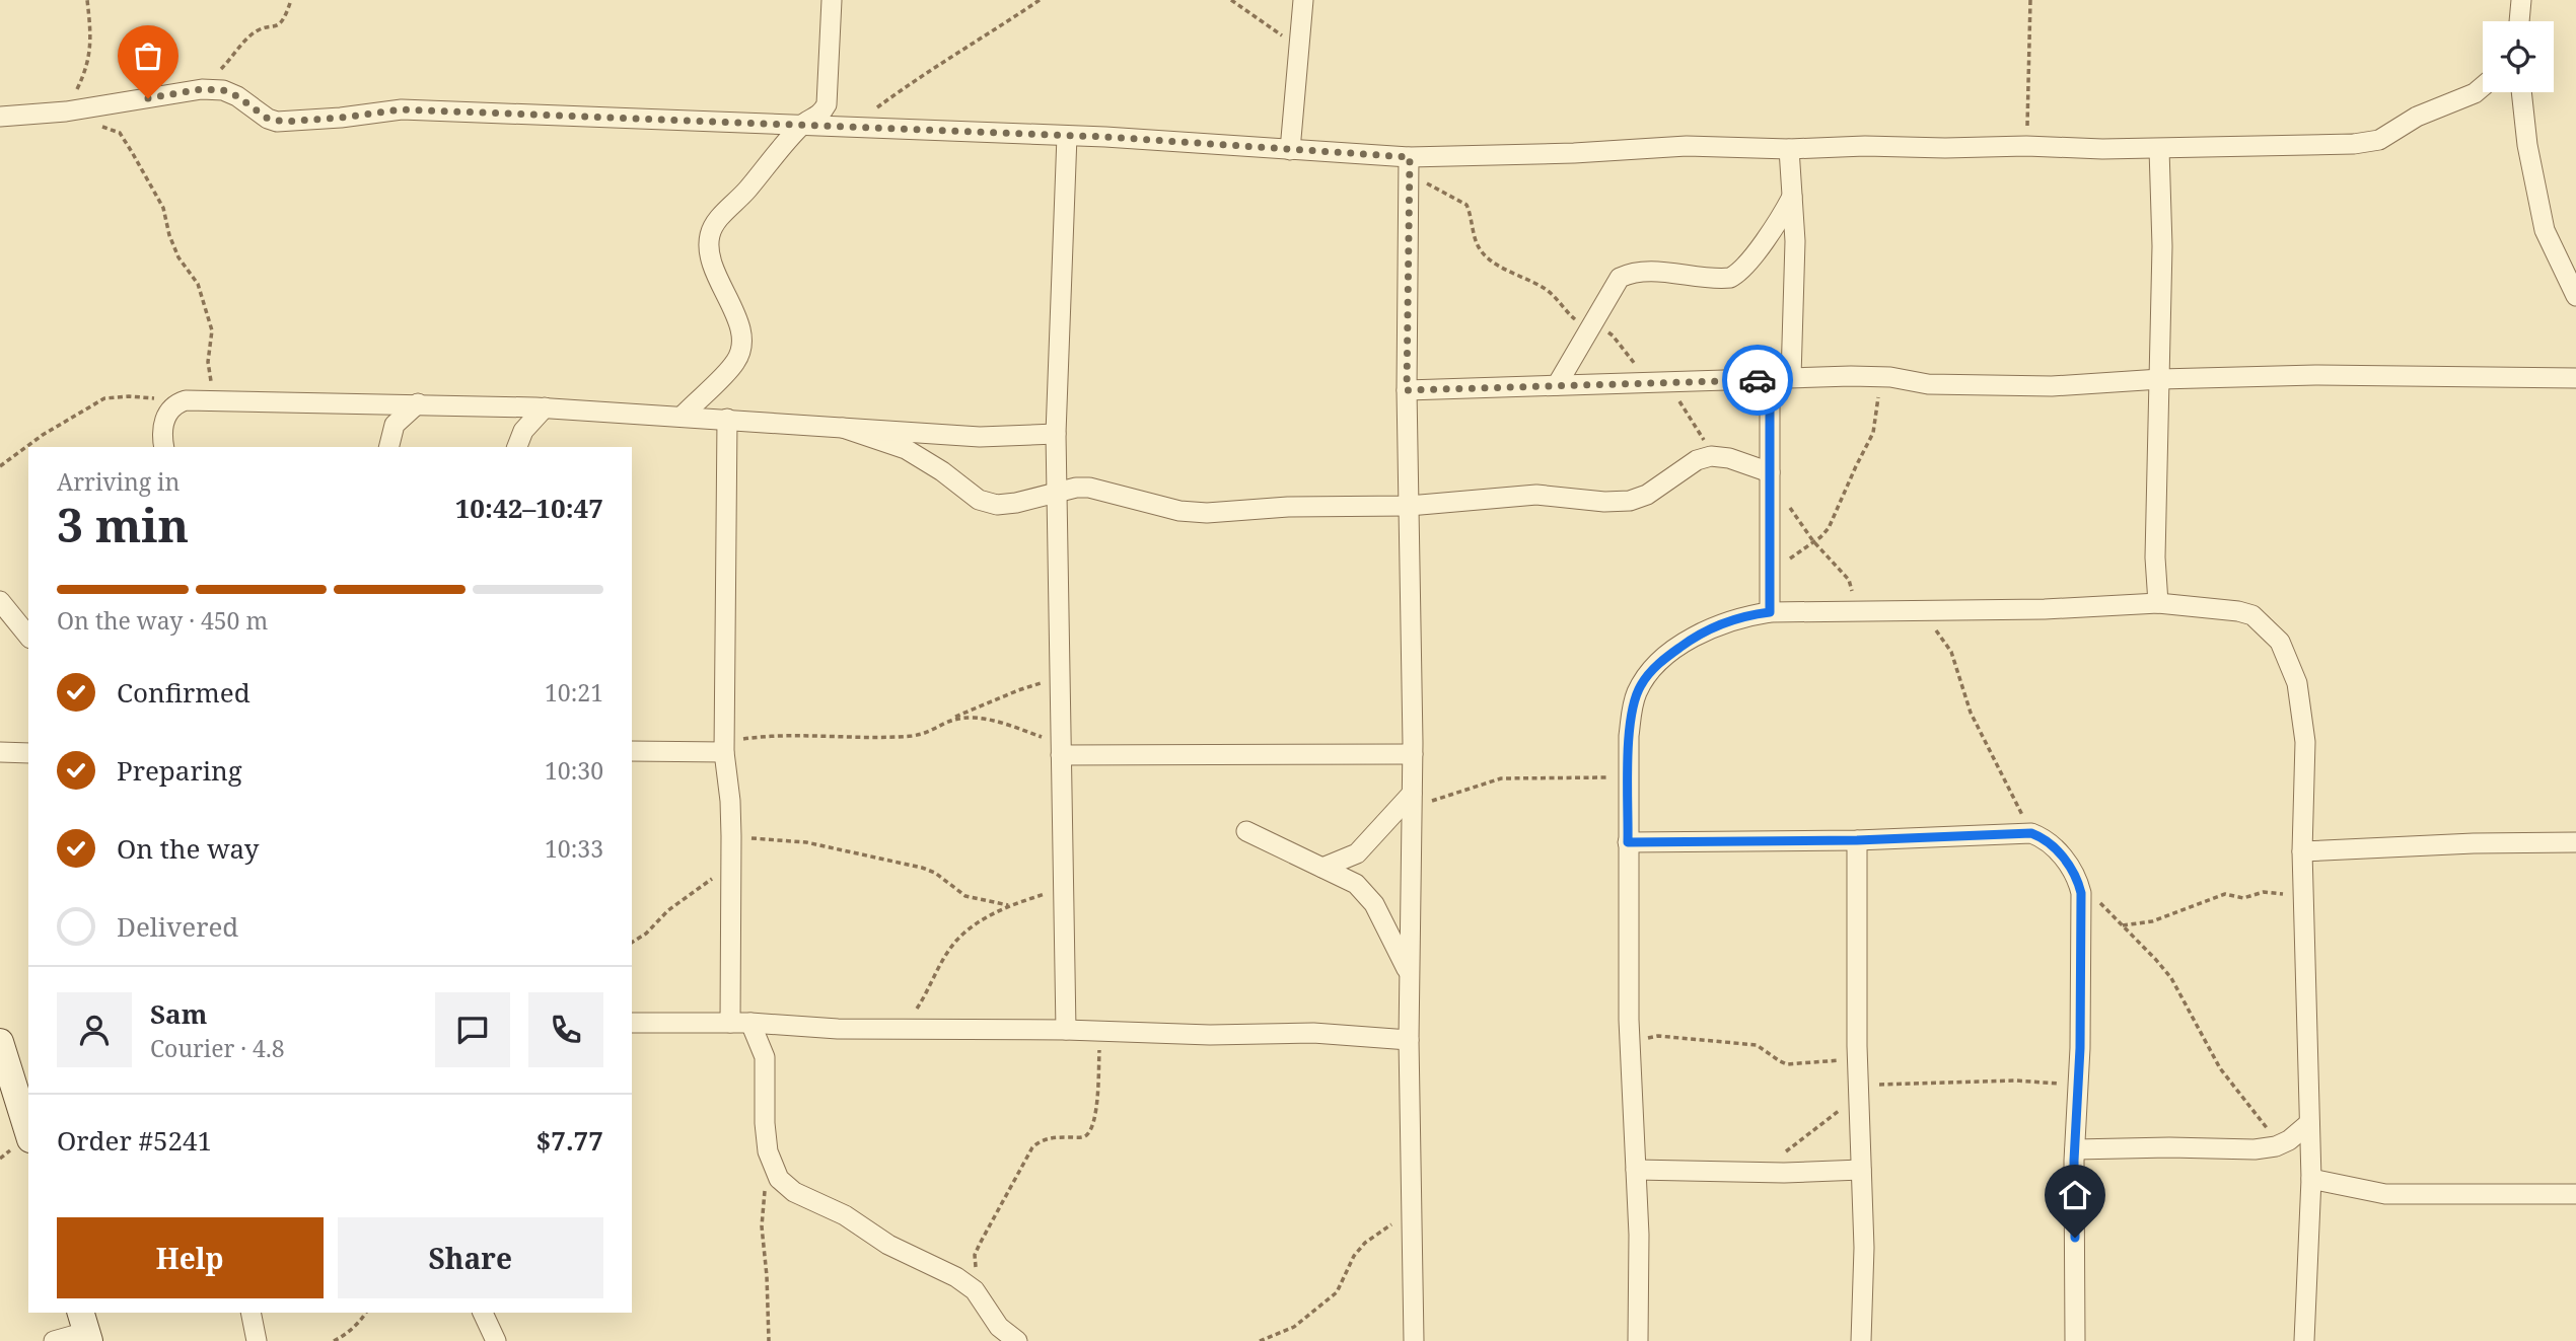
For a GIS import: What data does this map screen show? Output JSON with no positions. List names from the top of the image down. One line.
{"page":{"heading":["3 min","Arriving in","10:42–10:47"],"panel":["Sam","Courier · 4.8","Order #5241","$7.77"],"bar":"On the way · 450 m","list":[["Confirmed","10:21"],["Preparing","10:30"],["On the way","10:33"],"Delivered"],"buttons":["Help","Share"]}}
